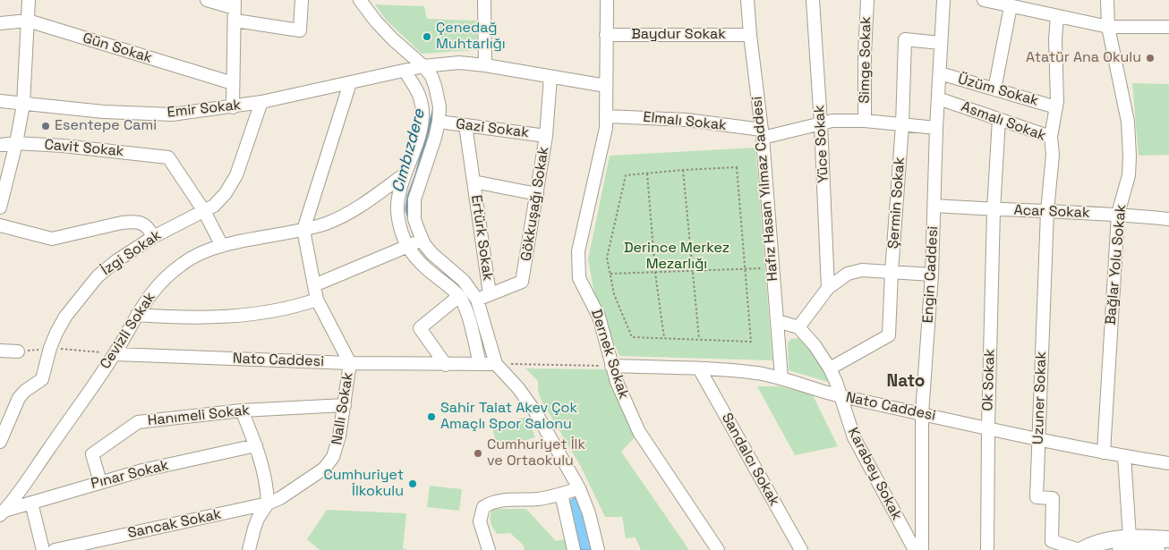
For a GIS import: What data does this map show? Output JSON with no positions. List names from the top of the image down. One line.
{"streets":{"street":["Baydur Sokak","Gün Sokak","Simge Sokak","Üzüm Sokak","Emir Sokak","Elmalı Sokak","Asmalı Sokak","Gazi Sokak","Yüce Sokak","Cavit Sokak","Hafız Hasan Yılmaz Caddesi","Şermin Sokak","Gökkuşağı Sokak","Acar Sokak","Ertürk Sokak","İzgi Sokak","Bağlar Yolu Sokak","Engin Caddesi","Cevizli Sokak","Dernek Sokak","Nato Caddesi","Ok Sokak","Uzuner Sokak","Nallı Sokak","Hanımeli Sokak","Sandalcı Sokak","Karabey Sokak","Pınar Sokak","Sancak Sokak"]},"crossings":[["Baydur Sokak","Hafız Hasan Yılmaz Caddesi"],["Baydur Sokak","Dernek Sokak"],["Üzüm Sokak","Engin Caddesi"],["Emir Sokak","Gökkuşağı Sokak"],["Emir Sokak","İzgi Sokak"],["Emir Sokak","Dernek Sokak"],["Emir Sokak","Nallı Sokak"],["Elmalı Sokak","Hafız Hasan Yılmaz Caddesi"],["Elmalı Sokak","Dernek Sokak"],["Asmalı Sokak","Acar Sokak"],["Asmalı Sokak","Engin Caddesi"],["Asmalı Sokak","Ok Sokak"],["Asmalı Sokak","Uzuner Sokak"],["Gazi Sokak","Gökkuşağı Sokak"],["Gazi Sokak","Ertürk Sokak"],["Cavit Sokak","İzgi Sokak"],["Hafız Hasan Yılmaz Caddesi","Nato Caddesi"],["Şermin Sokak","Engin Caddesi"],["Şermin Sokak","Karabey Sokak"],["Gökkuşağı Sokak","Ertürk Sokak"],["Acar Sokak","Bağlar Yolu Sokak"],["Acar Sokak","Engin Caddesi"],["Acar Sokak","Ok Sokak"],["Acar Sokak","Uzuner Sokak"],["Bağlar Yolu Sokak","Nato Caddesi"],["Engin Caddesi","Nato Caddesi"],["Cevizli Sokak","Nato Caddesi"],["Cevizli Sokak","Nallı Sokak"],["Cevizli Sokak","Pınar Sokak"],["Dernek Sokak","Nato Caddesi"],["Nato Caddesi","Ok Sokak"],["Nato Caddesi","Uzuner Sokak"],["Nato Caddesi","Nallı Sokak"],["Nato Caddesi","Sandalcı Sokak"],["Nato Caddesi","Karabey Sokak"],["Nallı Sokak","Hanımeli Sokak"],["Nallı Sokak","Sancak Sokak"],["Hanımeli Sokak","Pınar Sokak"]],"districts":["Nato"],"water":["Cımbızdere"],"parks":["Derince Merkez Mezarlığı"],"places":["Çenedağ Muhtarlığı","Atatür Ana Okulu","Esentepe Cami","Sahir Talat Akev Çok Amaçlı Spor Salonu","Cumhuriyet İlk ve Ortaokulu","Cumhuriyet İlkokulu"]}
